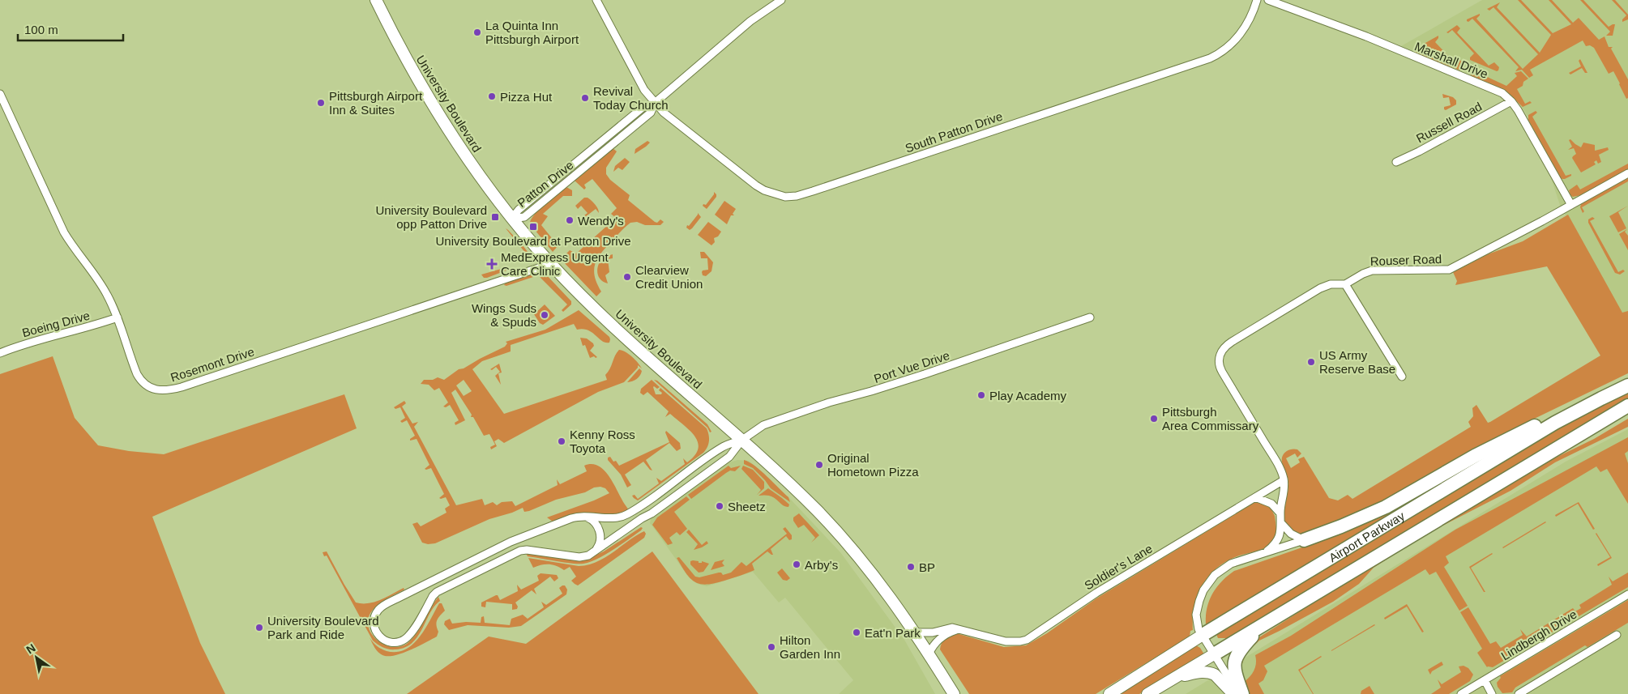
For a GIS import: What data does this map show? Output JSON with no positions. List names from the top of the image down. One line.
{"streets":{"highway":["Airport Parkway"],"main road":["University Boulevard"],"street":["Marshall Drive","Russell Road","South Patton Drive","Patton Drive","Rouser Road","Boeing Drive","Rosemont Drive","Port Vue Drive","Soldier's Lane","Lindbergh Drive"]},"crossings":[["Marshall Drive","Russell Road"],["Marshall Drive","Rouser Road"],["University Boulevard","Patton Drive"],["University Boulevard","Rosemont Drive"],["University Boulevard","Port Vue Drive"],["University Boulevard","Soldier's Lane"],["South Patton Drive","Patton Drive"],["Boeing Drive","Rosemont Drive"]],"places":{"other":["La Quinta Inn Pittsburgh Airport","Pizza Hut","Revival Today Church","Pittsburgh Airport Inn & Suites","Wendy's","Clearview Credit Union","Wings Suds & Spuds","US Army Reserve Base","Play Academy","Pittsburgh Area Commissary","Kenny Ross Toyota","Original Hometown Pizza","Sheetz","Arby's","BP","University Boulevard Park and Ride","Eat'n Park","Hilton Garden Inn"],"transit":["University Boulevard opp Patton Drive","University Boulevard at Patton Drive"],"health":["MedExpress Urgent Care Clinic"]},"scale_bar":"100 m","north":"top left"}
